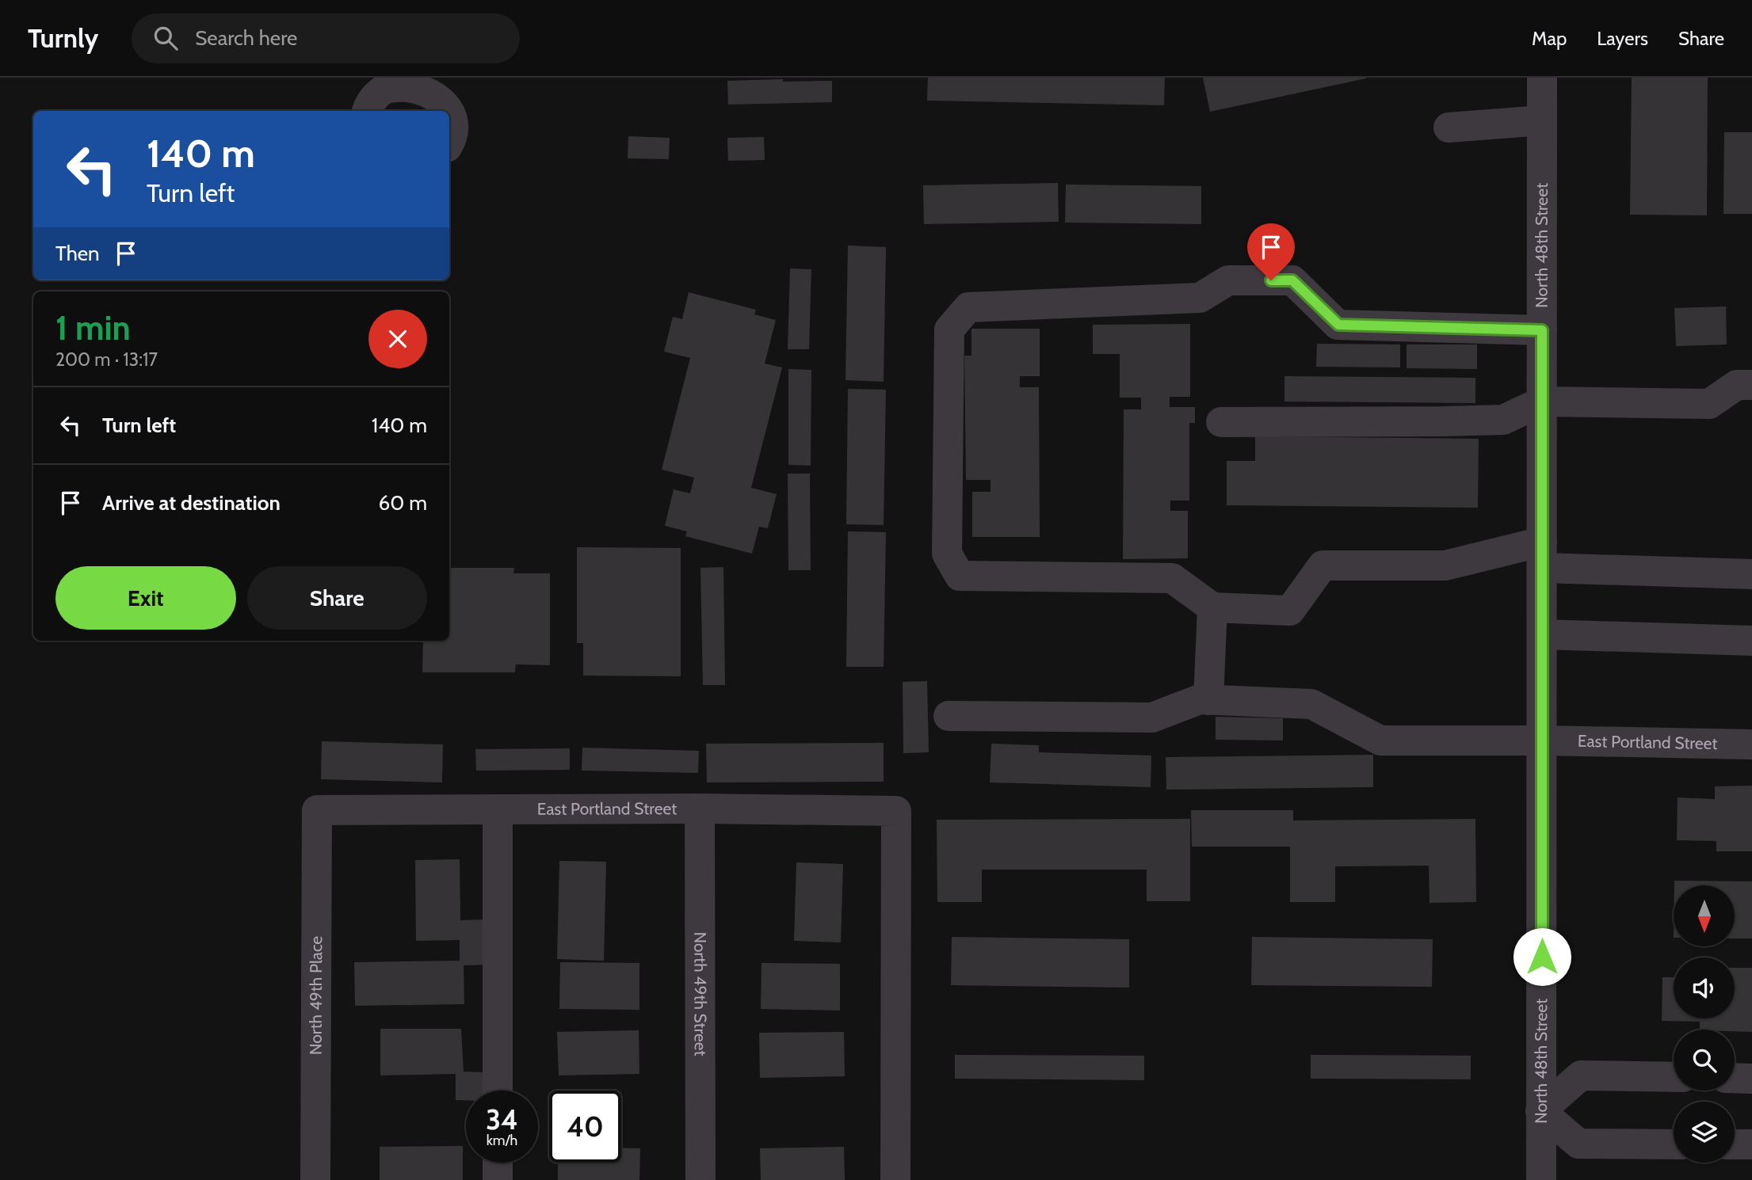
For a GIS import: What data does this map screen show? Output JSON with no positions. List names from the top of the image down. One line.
{"streets":{"street":["North 48th Street","East Portland Street","North 49th Street","North 49th Place"]},"crossings":[["North 48th Street","East Portland Street"],["East Portland Street","North 49th Street"],["East Portland Street","North 49th Place"]],"north":"bottom","page":{"header":"Turnly","search":"Search here","nav":["Map","Layers","Share"],"turn":["140 m","Turn left"],"then":"Then","heading":["1 min","200 m · 13:17"],"list":[{"name":"Turn left","value":"140 m"},{"name":"Arrive at destination","value":"60 m"}],"buttons":["Exit","Share"],"speed":"34 km/h","limit":"40"}}
